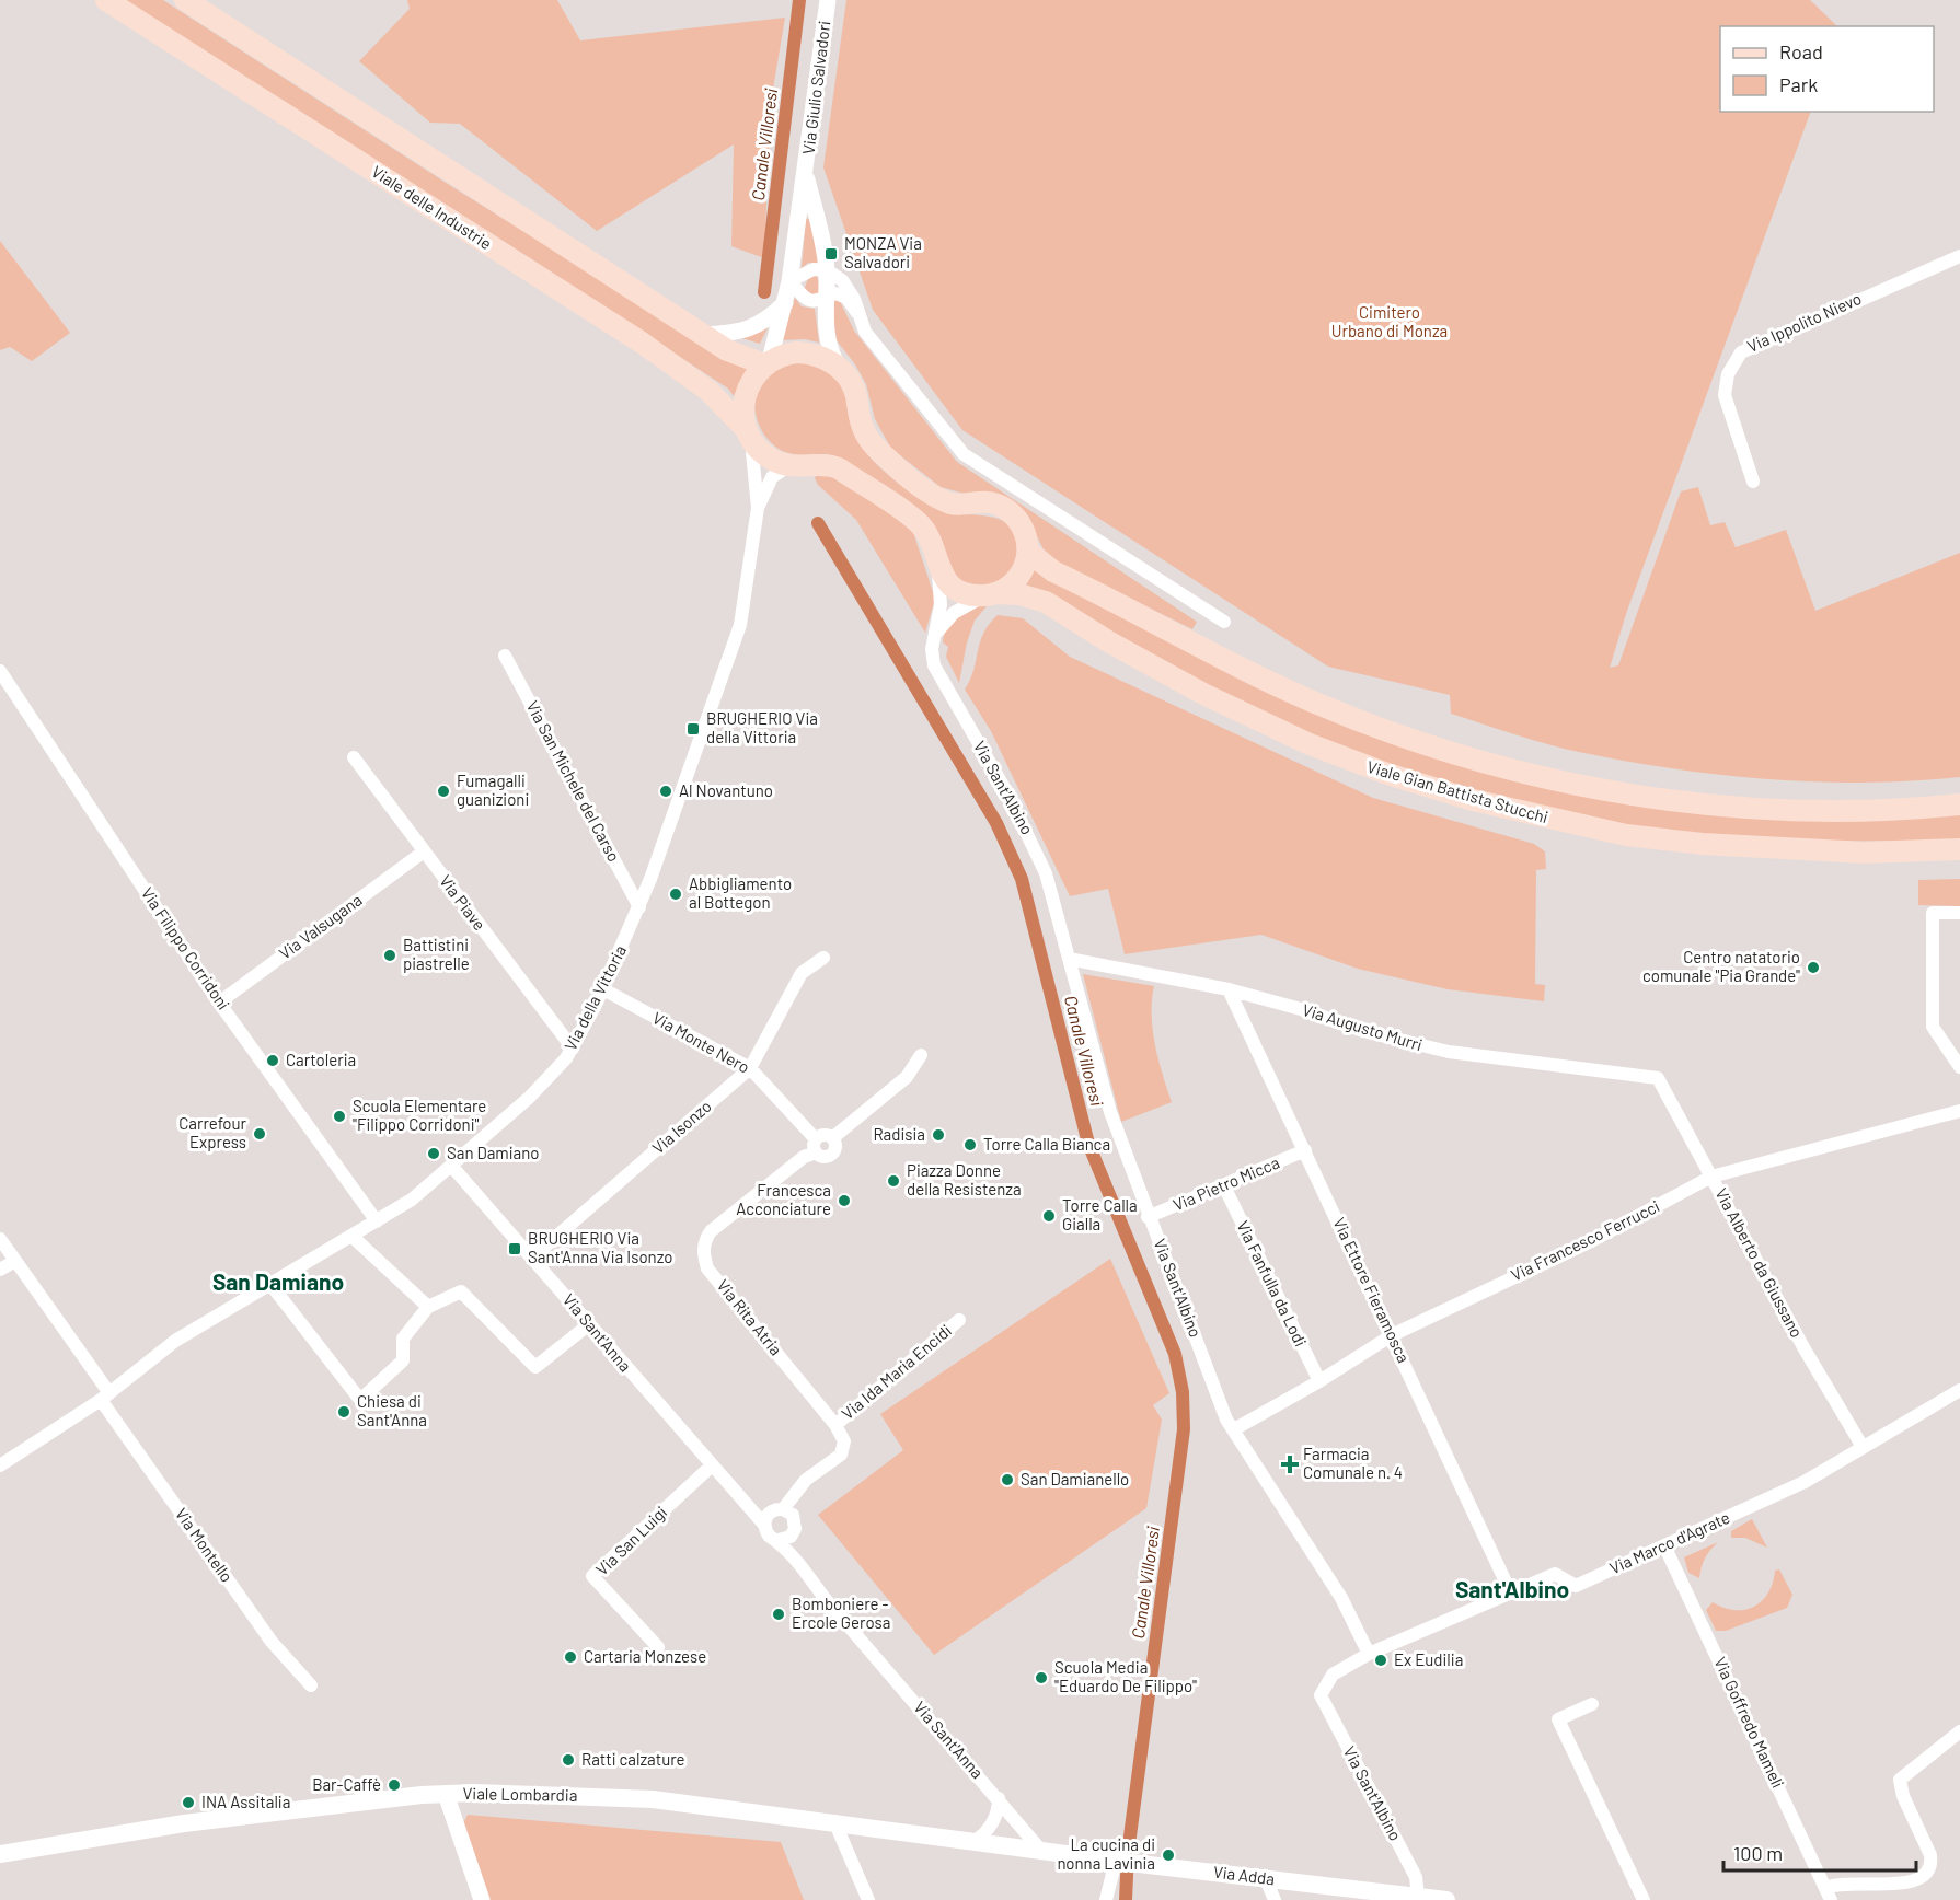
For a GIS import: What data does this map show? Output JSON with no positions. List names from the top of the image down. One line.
{"streets":{"main road":["Viale delle Industrie","Viale Gian Battista Stucchi","Viale Lombardia","Via Adda"],"street":["Via Giulio Salvadori","Via Ippolito Nievo","Via San Michele del Carso","Via Sant'Albino","Via Piave","Via Valsugana","Via Filippo Corridoni","Via della Vittoria","Via Augusto Murri","Via Monte Nero","Via Isonzo","Via Pietro Micca","Via Francesco Ferrucci","Via Alberto da Giussano","Via Fanfulla da Lodi","Via Ettore Fieramosca","Via Rita Atria","Via Sant'Anna","Via Ida Maria Encidi","Via San Luigi","Via Marco d'Agrate","Via Montello","Via Goffredo Mameli"]},"crossings":[["Via San Michele del Carso","Via della Vittoria"],["Via Sant'Albino","Viale Gian Battista Stucchi"],["Via Sant'Albino","Via Augusto Murri"],["Via Sant'Albino","Via Pietro Micca"],["Via Sant'Albino","Via Francesco Ferrucci"],["Via Sant'Albino","Via Marco d'Agrate"],["Via Sant'Albino","Via Adda"],["Via Piave","Via Valsugana"],["Via Piave","Via della Vittoria"],["Via Valsugana","Via Filippo Corridoni"],["Via Filippo Corridoni","Via della Vittoria"],["Via della Vittoria","Via Monte Nero"],["Via della Vittoria","Via Sant'Anna"],["Via della Vittoria","Via Montello"],["Via Augusto Murri","Via Alberto da Giussano"],["Via Augusto Murri","Via Ettore Fieramosca"],["Via Monte Nero","Via Isonzo"],["Via Monte Nero","Via Rita Atria"],["Via Isonzo","Via Sant'Anna"],["Via Pietro Micca","Via Fanfulla da Lodi"],["Via Pietro Micca","Via Ettore Fieramosca"],["Via Francesco Ferrucci","Via Alberto da Giussano"],["Via Francesco Ferrucci","Via Fanfulla da Lodi"],["Via Francesco Ferrucci","Via Ettore Fieramosca"],["Via Alberto da Giussano","Via Marco d'Agrate"],["Via Ettore Fieramosca","Via Marco d'Agrate"],["Via Rita Atria","Via Sant'Anna"],["Via Rita Atria","Via Ida Maria Encidi"],["Via Sant'Anna","Via San Luigi"],["Via Sant'Anna","Viale Lombardia"],["Via Sant'Anna","Via Adda"],["Via Marco d'Agrate","Via Goffredo Mameli"],["Viale Lombardia","Via Adda"]],"districts":["San Damiano","Sant'Albino"],"water":["Canale Villoresi"],"parks":["Cimitero Urbano di Monza"],"places":{"transit":["MONZA Via Salvadori","BRUGHERIO Via della Vittoria","BRUGHERIO Via Sant'Anna Via Isonzo"],"other":["Fumagalli guanizioni","Al Novantuno","Abbigliamento al Bottegon","Battistini piastrelle","Centro natatorio comunale \"Pia Grande\"","Cartoleria","Scuola Elementare \"Filippo Corridoni\"","Carrefour Express","Radisia","Torre Calla Bianca","San Damiano","Piazza Donne della Resistenza","Francesca Acconciature","Torre Calla Gialla","Chiesa di Sant'Anna","San Damianello","Bomboniere - Ercole Gerosa","Cartaria Monzese","Ex Eudilia","Scuola Media \"Eduardo De Filippo\"","Ratti calzature","Bar-Caffè","INA Assitalia","La cucina di nonna Lavinia"],"health":["Farmacia Comunale n. 4"]},"legend":["Road","Park"],"scale_bar":"100 m"}
